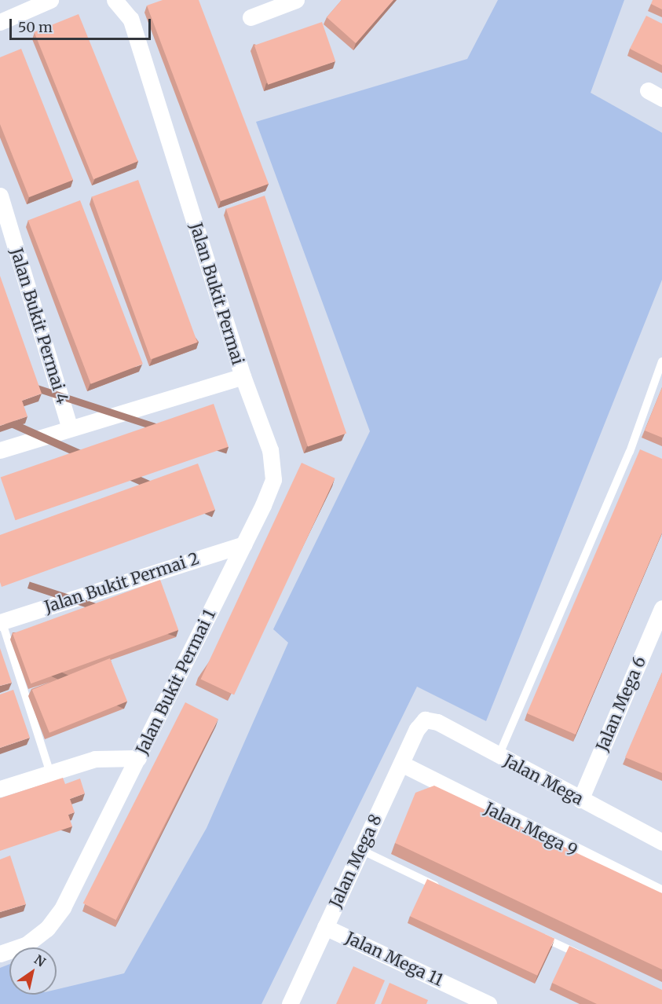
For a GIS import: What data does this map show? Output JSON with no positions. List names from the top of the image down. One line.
{"streets":{"street":["Jalan Bukit Permai","Jalan Bukit Permai 4","Jalan Bukit Permai 2","Jalan Bukit Permai 1","Jalan Mega 6","Jalan Mega","Jalan Mega 9","Jalan Mega 8","Jalan Mega 11"]},"crossings":[["Jalan Bukit Permai","Jalan Bukit Permai 4"],["Jalan Bukit Permai","Jalan Bukit Permai 1"],["Jalan Bukit Permai 2","Jalan Bukit Permai 1"],["Jalan Mega 6","Jalan Mega"],["Jalan Mega","Jalan Mega 8"],["Jalan Mega 9","Jalan Mega 8"],["Jalan Mega 8","Jalan Mega 11"]],"scale_bar":"50 m","north":"top right"}
